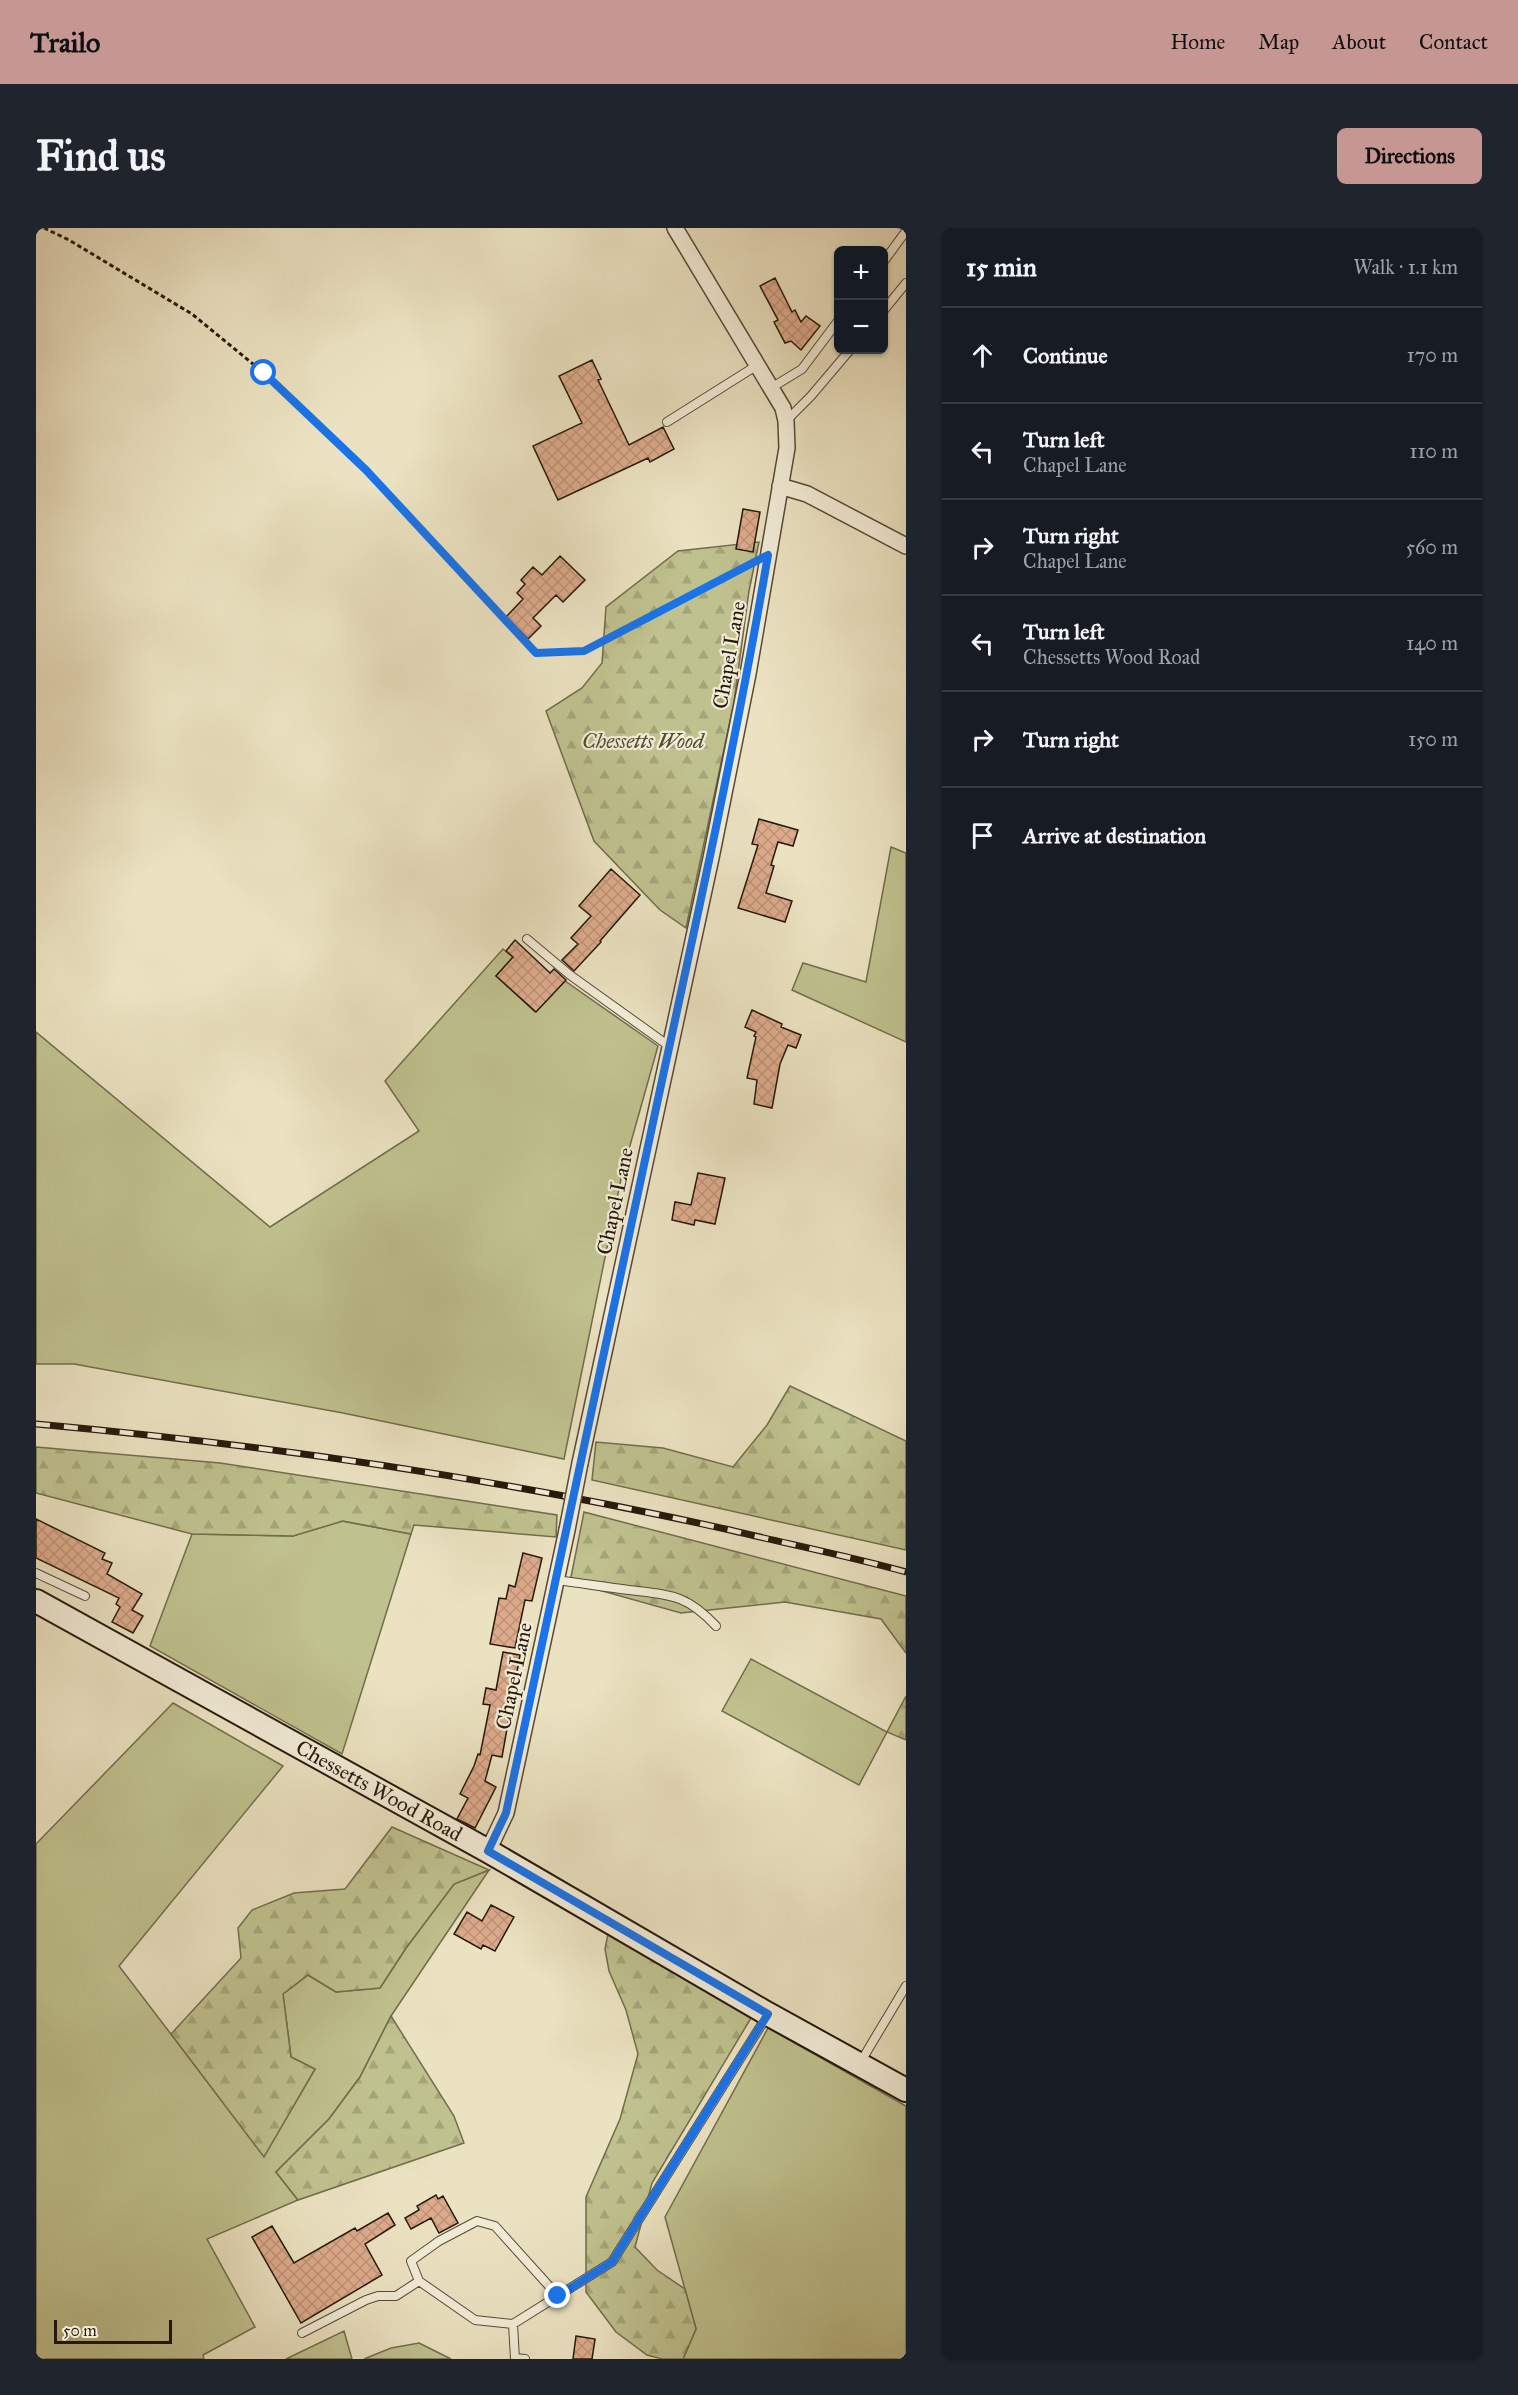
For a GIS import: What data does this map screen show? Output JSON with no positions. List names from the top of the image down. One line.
{"streets":{"street":["Chapel Lane","Chessetts Wood Road"]},"crossings":[["Chapel Lane","Chessetts Wood Road"]],"parks":["Chessetts Wood"],"scale_bar":"50 m","page":{"header":"Trailo","nav":["Home","Map","About","Contact"],"buttons":"Directions","title":"Find us","heading":["15 min","Walk · 1.1 km"],"map_buttons":["+","−"],"list":[["Continue","170 m"],["Turn left","Chapel Lane","110 m"],["Turn right","Chapel Lane","560 m"],["Turn left","Chessetts Wood Road","140 m"],["Turn right","150 m"],"Arrive at destination"],"scale":"50 m"}}
